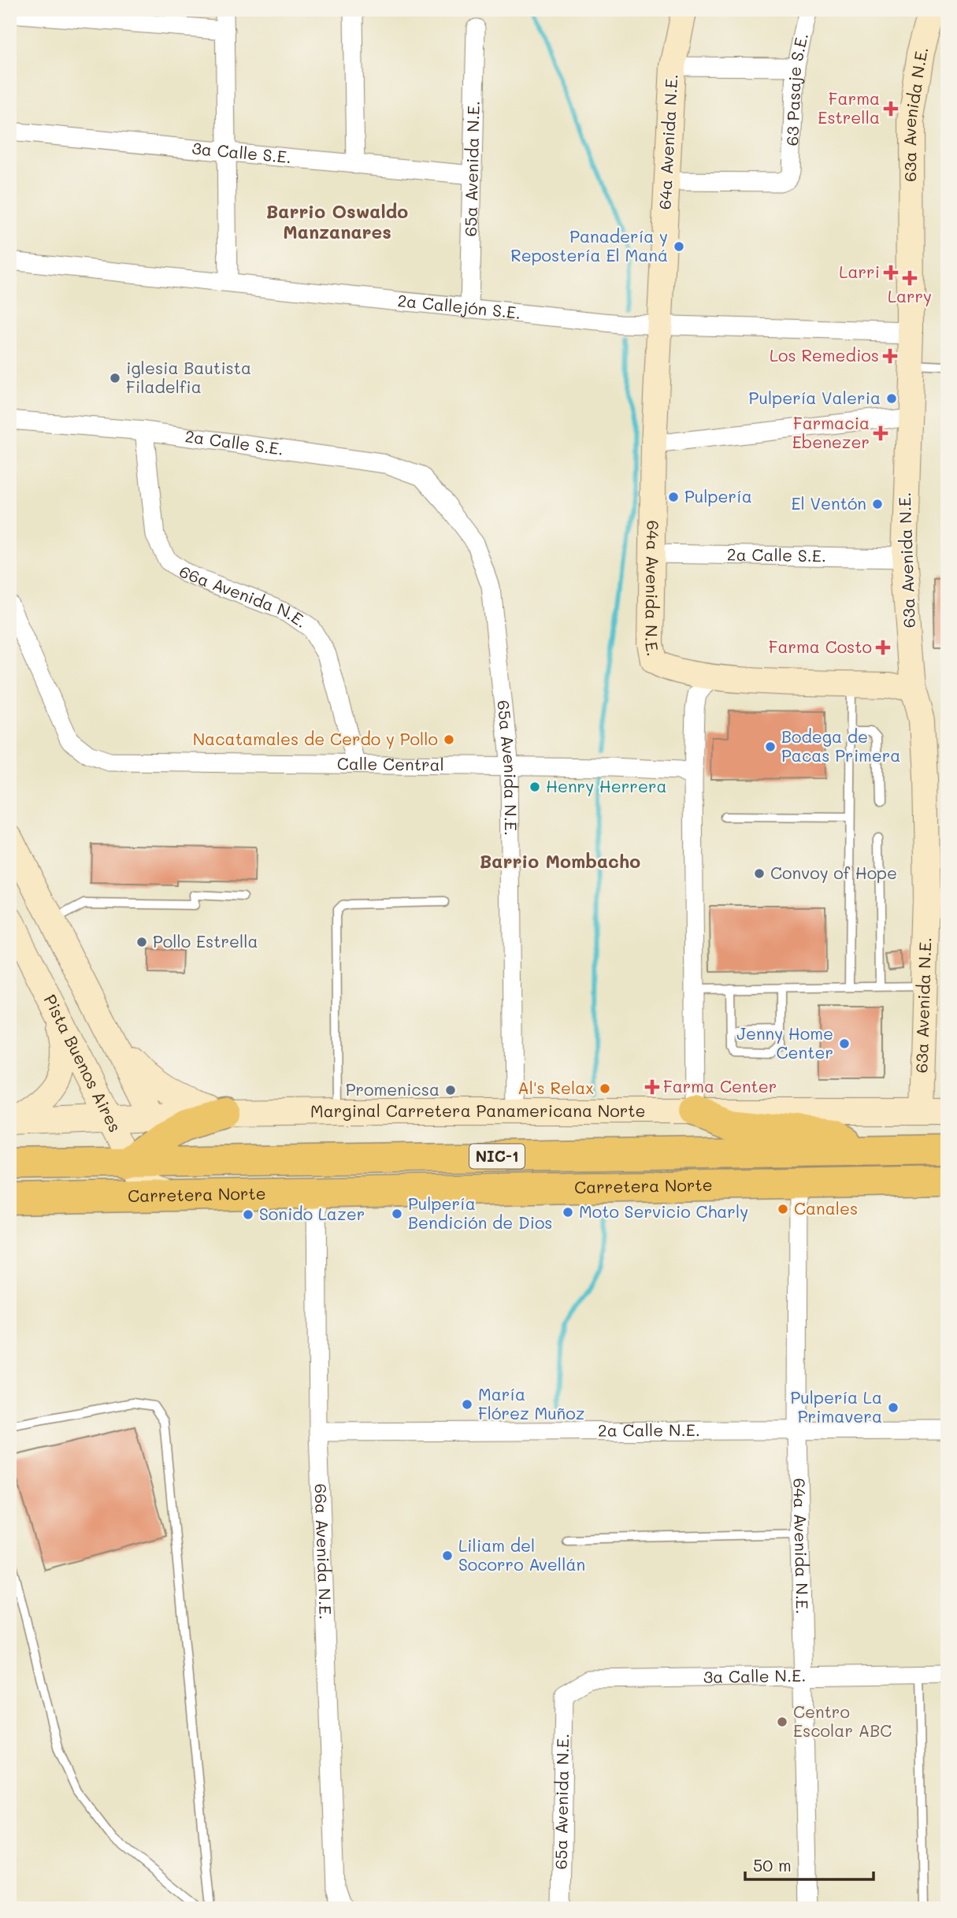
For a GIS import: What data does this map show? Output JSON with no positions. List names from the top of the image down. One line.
{"streets":{"highway":["NIC-1","Carretera Norte"],"street":["63 Pasaje S.E.","63a Avenida N.E.","64a Avenida N.E.","3a Calle S.E.","65a Avenida N.E.","2a Callejón S.E.","2a Calle S.E.","66a Avenida N.E.","Calle Central","Pista Buenos Aires","Marginal Carretera Panamericana Norte","2a Calle N.E.","3a Calle N.E."]},"crossings":[["63 Pasaje S.E.","64a Avenida N.E."],["63a Avenida N.E.","2a Callejón S.E."],["63a Avenida N.E.","2a Calle S.E."],["63a Avenida N.E.","Marginal Carretera Panamericana Norte"],["64a Avenida N.E.","2a Callejón S.E."],["64a Avenida N.E.","2a Calle S.E."],["64a Avenida N.E.","Carretera Norte"],["64a Avenida N.E.","2a Calle N.E."],["64a Avenida N.E.","3a Calle N.E."],["3a Calle S.E.","65a Avenida N.E."],["65a Avenida N.E.","2a Callejón S.E."],["65a Avenida N.E.","2a Calle S.E."],["65a Avenida N.E.","Calle Central"],["65a Avenida N.E.","Marginal Carretera Panamericana Norte"],["65a Avenida N.E.","3a Calle N.E."],["2a Calle S.E.","66a Avenida N.E."],["66a Avenida N.E.","Calle Central"],["66a Avenida N.E.","Carretera Norte"],["66a Avenida N.E.","2a Calle N.E."],["Pista Buenos Aires","Marginal Carretera Panamericana Norte"],["Pista Buenos Aires","Carretera Norte"]],"districts":["Barrio Oswaldo Manzanares","Barrio Mombacho"],"places":{"health":["Farma Estrella","Larri","Larry","Los Remedios","Farmacia Ebenezer","Farma Costo","Farma Center"],"other":["Panadería y Repostería El Maná","iglesia Bautista Filadelfia","Pulpería Valeria","Pulpería","El Ventón","Nacatamales de Cerdo y Pollo","Bodega de Pacas Primera","Henry Herrera","Convoy of Hope","Pollo Estrella","Jenny Home Center","Al's Relax","Promenicsa","Canales","Moto Servicio Charly","Pulpería Bendición de Dios","Sonido Lazer","María Flórez Muñoz","Pulpería La Primavera","Liliam del Socorro Avellán","Centro Escolar ABC"]},"scale_bar":"50 m"}
